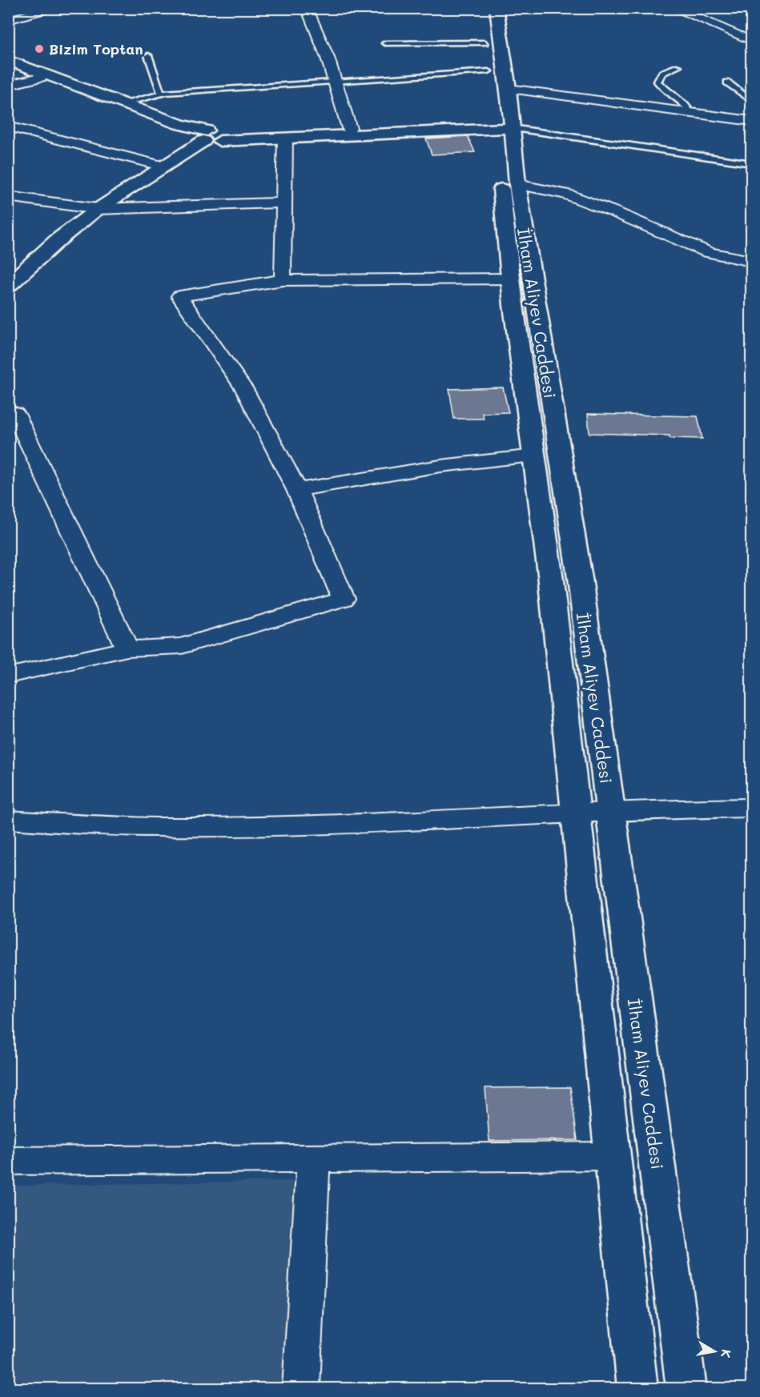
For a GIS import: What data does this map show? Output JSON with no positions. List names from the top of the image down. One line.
{"streets":{"main road":["İlham Aliyev Caddesi"]},"places":["Bizim Toptan"],"north":"right"}
